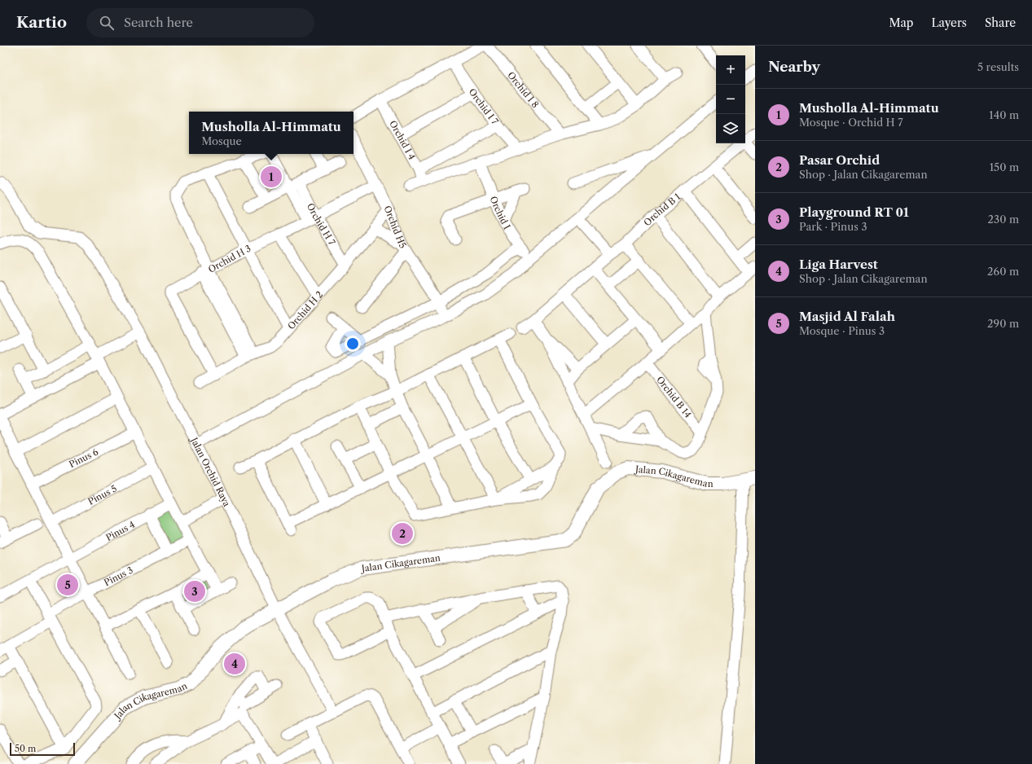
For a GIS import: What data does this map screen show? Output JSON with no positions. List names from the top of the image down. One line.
{"streets":{"street":["Orchid I 8","Orchid I 7","Orchid I 4","Orchid B 1","Orchid I","Orchid H 7","Orchid H5","Orchid H 3","Orchid H 2","Orchid B 14","Pinus 6","Jalan Orchid Raya","Jalan Cikagareman","Pinus 5","Pinus 4","Pinus 3"]},"crossings":[["Orchid H 7","Orchid H 3"],["Orchid H 7","Orchid H 2"],["Orchid H5","Orchid H 3"],["Orchid H5","Orchid H 2"],["Orchid H 3","Orchid H 2"],["Jalan Orchid Raya","Jalan Cikagareman"]],"scale_bar":"50 m","page":{"header":"Kartio","search":"Search here","nav":["Map","Layers","Share"],"heading":["Nearby","5 results"],"map_buttons":["+","−"],"list":[{"mark":"1","name":"Musholla Al-Himmatu","note":"Mosque · Orchid H 7","value":"140 m"},{"mark":"2","name":"Pasar Orchid","note":"Shop · Jalan Cikagareman","value":"150 m"},{"mark":"3","name":"Playground RT 01","note":"Park · Pinus 3","value":"230 m"},{"mark":"4","name":"Liga Harvest","note":"Shop · Jalan Cikagareman","value":"260 m"},{"mark":"5","name":"Masjid Al Falah","note":"Mosque · Pinus 3","value":"290 m"}],"popup":["Musholla Al-Himmatu","Mosque"],"pins":["1","2","5","3","4"],"scale":"50 m"}}
